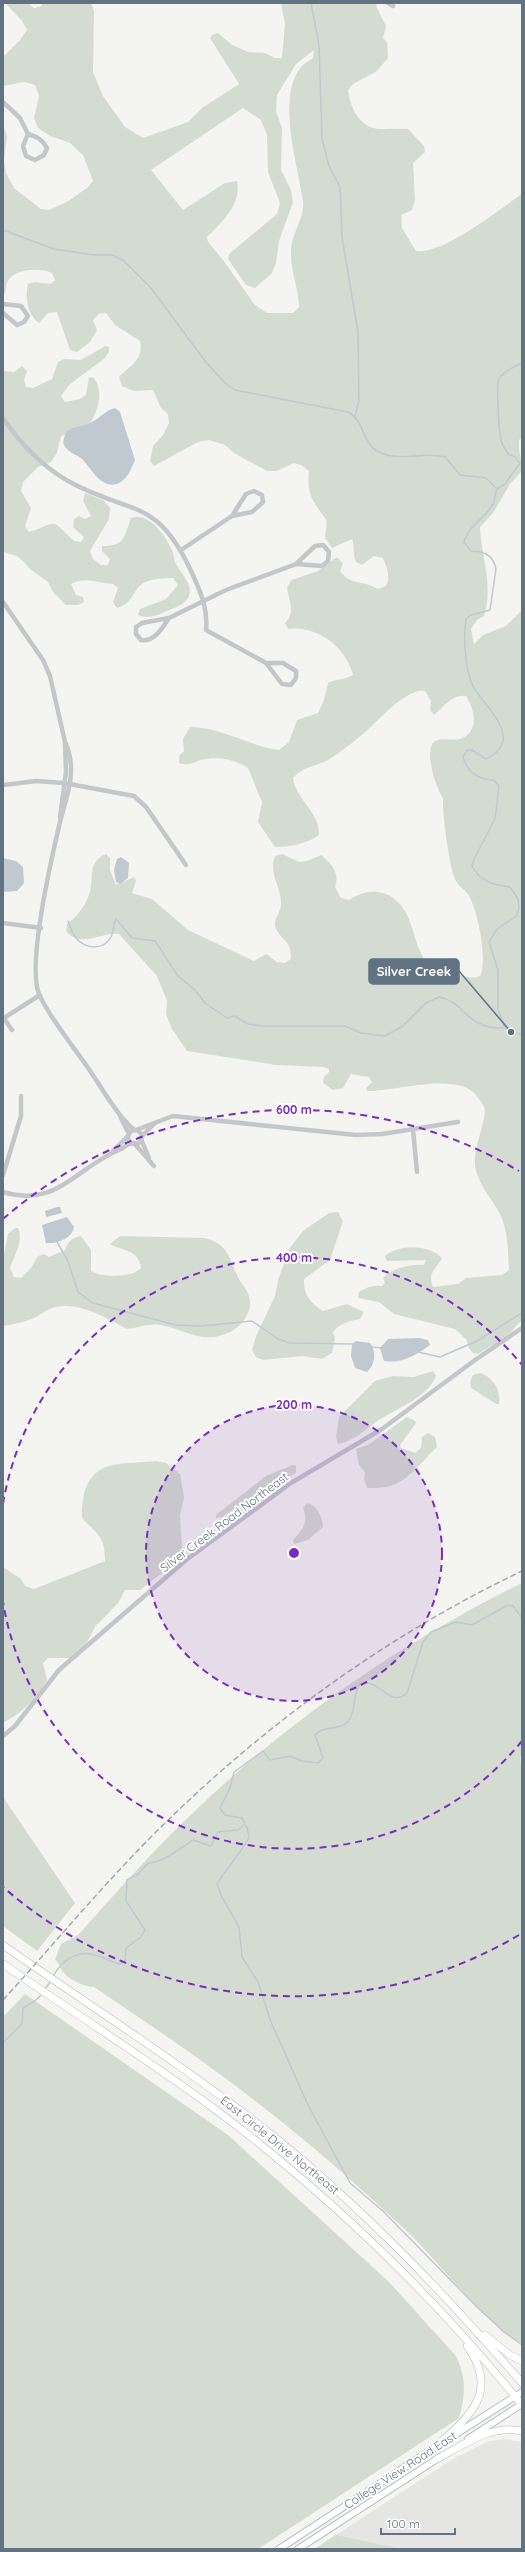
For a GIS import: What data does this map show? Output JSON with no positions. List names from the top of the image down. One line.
{"streets":{"main road":["East Circle Drive Northeast","College View Road East"],"street":["Silver Creek Road Northeast"]},"crossings":[["East Circle Drive Northeast","College View Road East"]],"places":["Silver Creek"],"scale_bar":"100 m","rings":["600 m","400 m","200 m"]}
